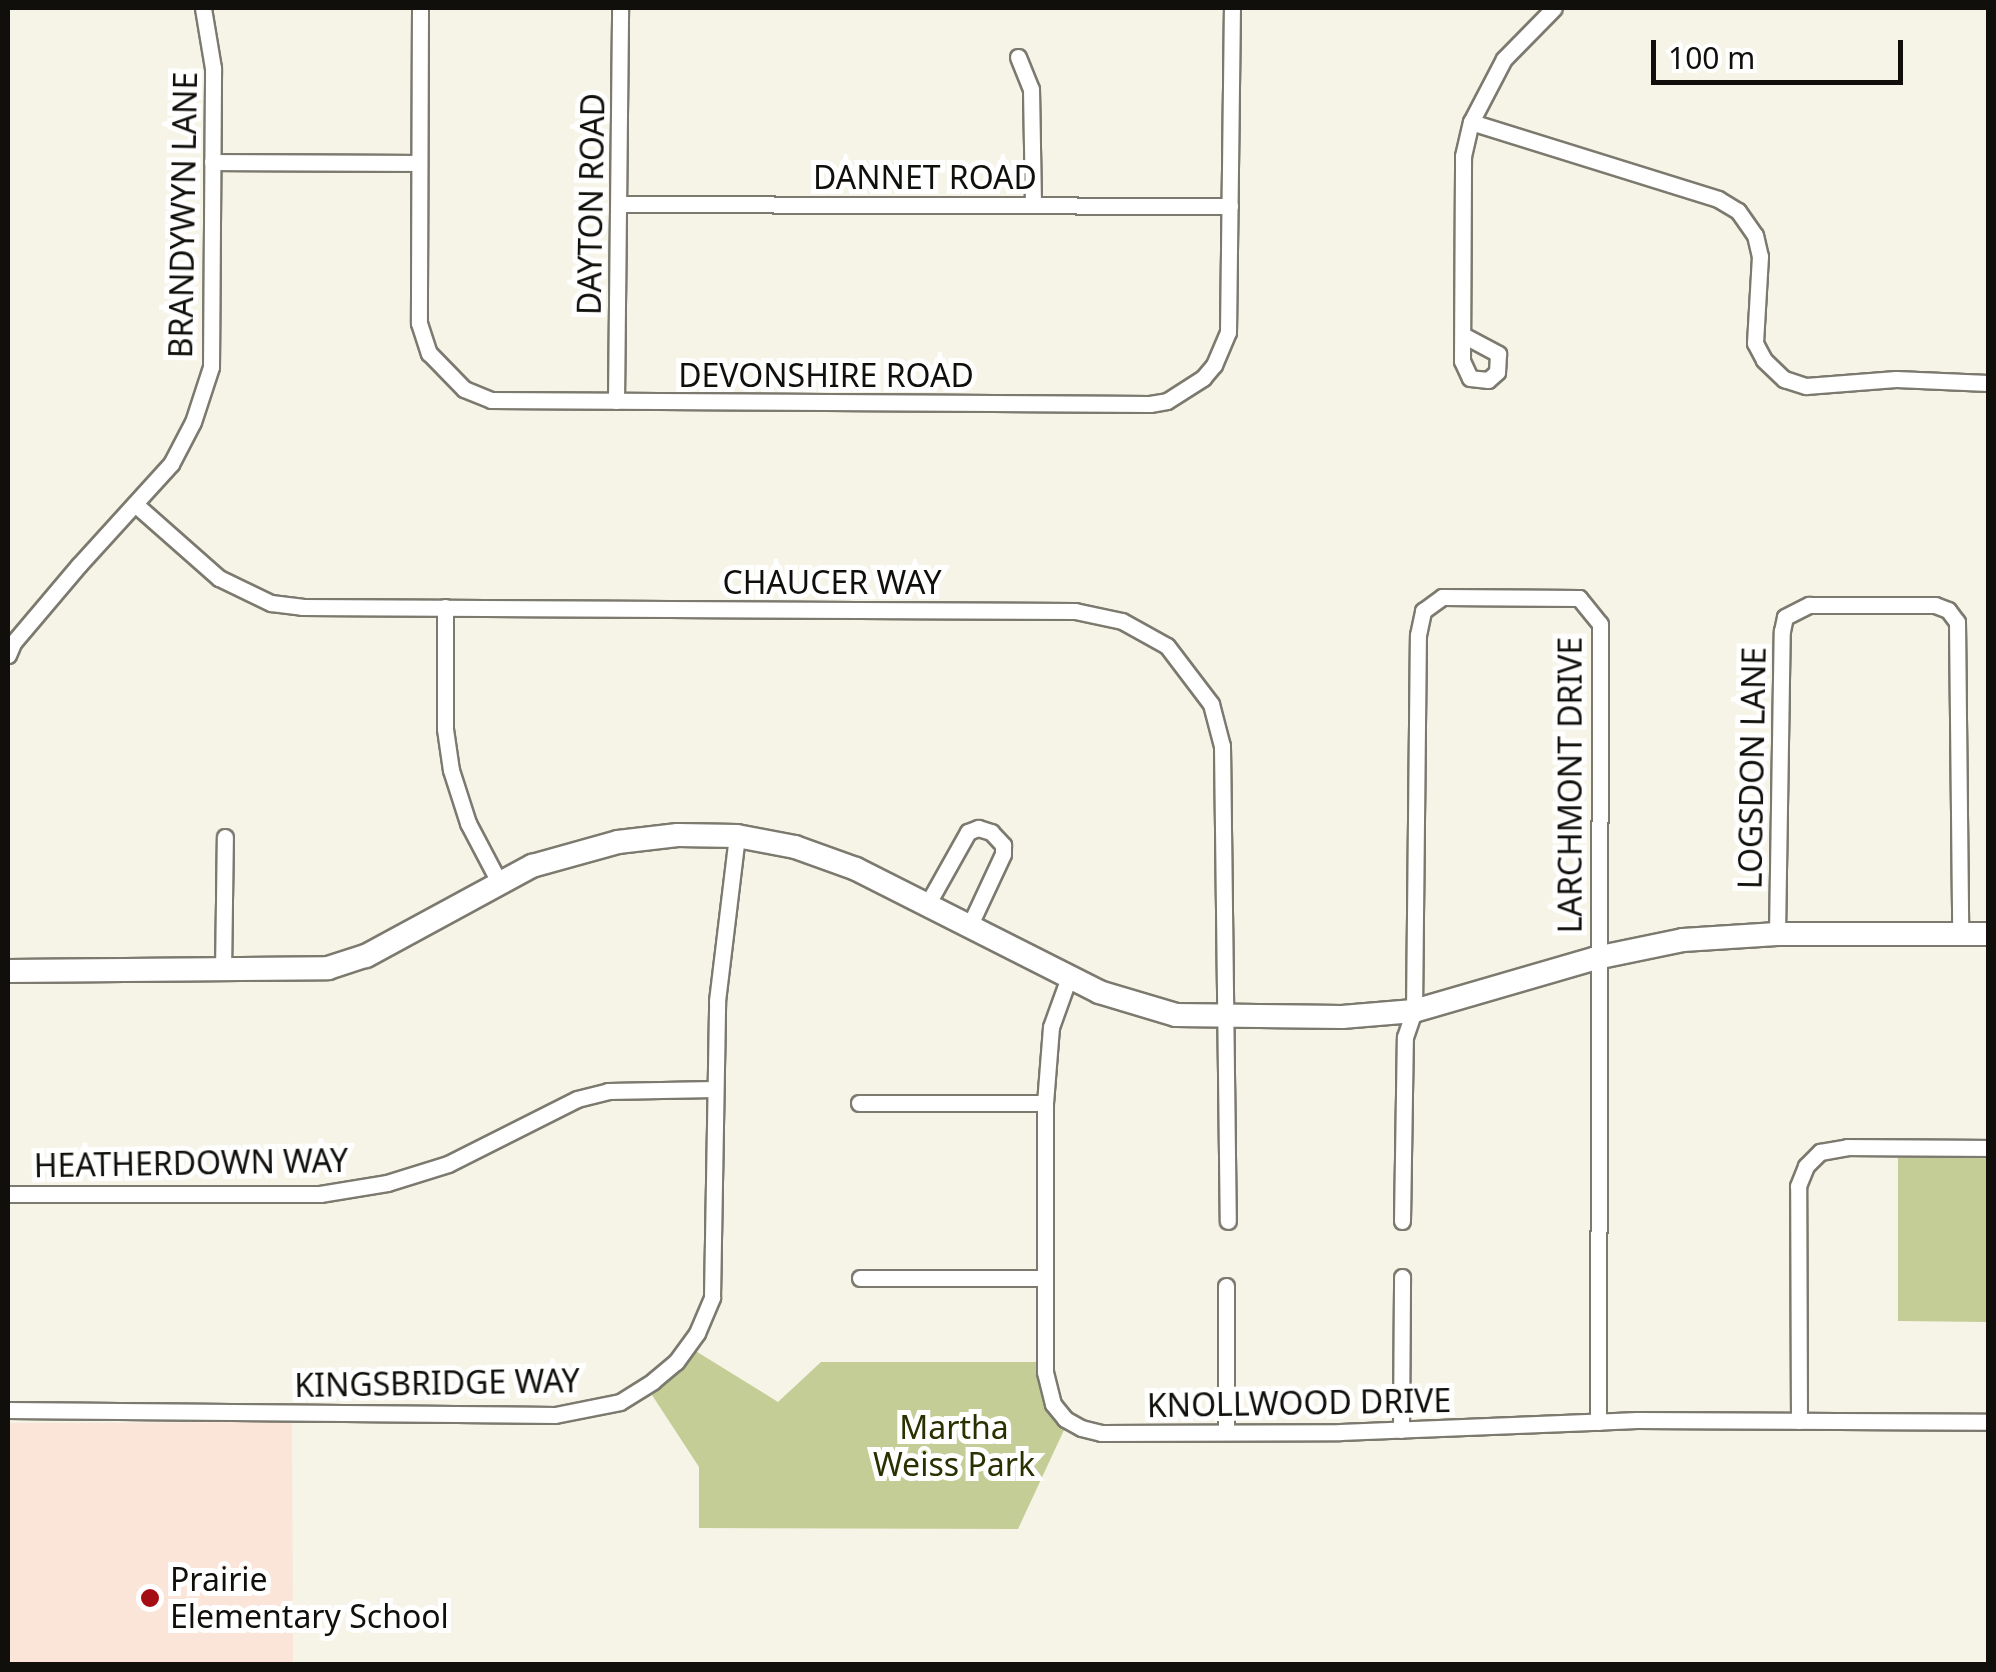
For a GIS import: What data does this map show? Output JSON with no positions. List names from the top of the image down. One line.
{"streets":{"street":["DANNET ROAD","DAYTON ROAD","BRANDYWYN LANE","DEVONSHIRE ROAD","CHAUCER WAY","LOGSDON LANE","LARCHMONT DRIVE","HEATHERDOWN WAY","KINGSBRIDGE WAY","KNOLLWOOD DRIVE"]},"crossings":[["DANNET ROAD","DAYTON ROAD"],["DANNET ROAD","DEVONSHIRE ROAD"],["DAYTON ROAD","DEVONSHIRE ROAD"],["BRANDYWYN LANE","CHAUCER WAY"],["LARCHMONT DRIVE","KNOLLWOOD DRIVE"],["HEATHERDOWN WAY","KINGSBRIDGE WAY"]],"parks":["Martha Weiss Park"],"places":["Prairie Elementary School"],"scale_bar":"100 m"}
